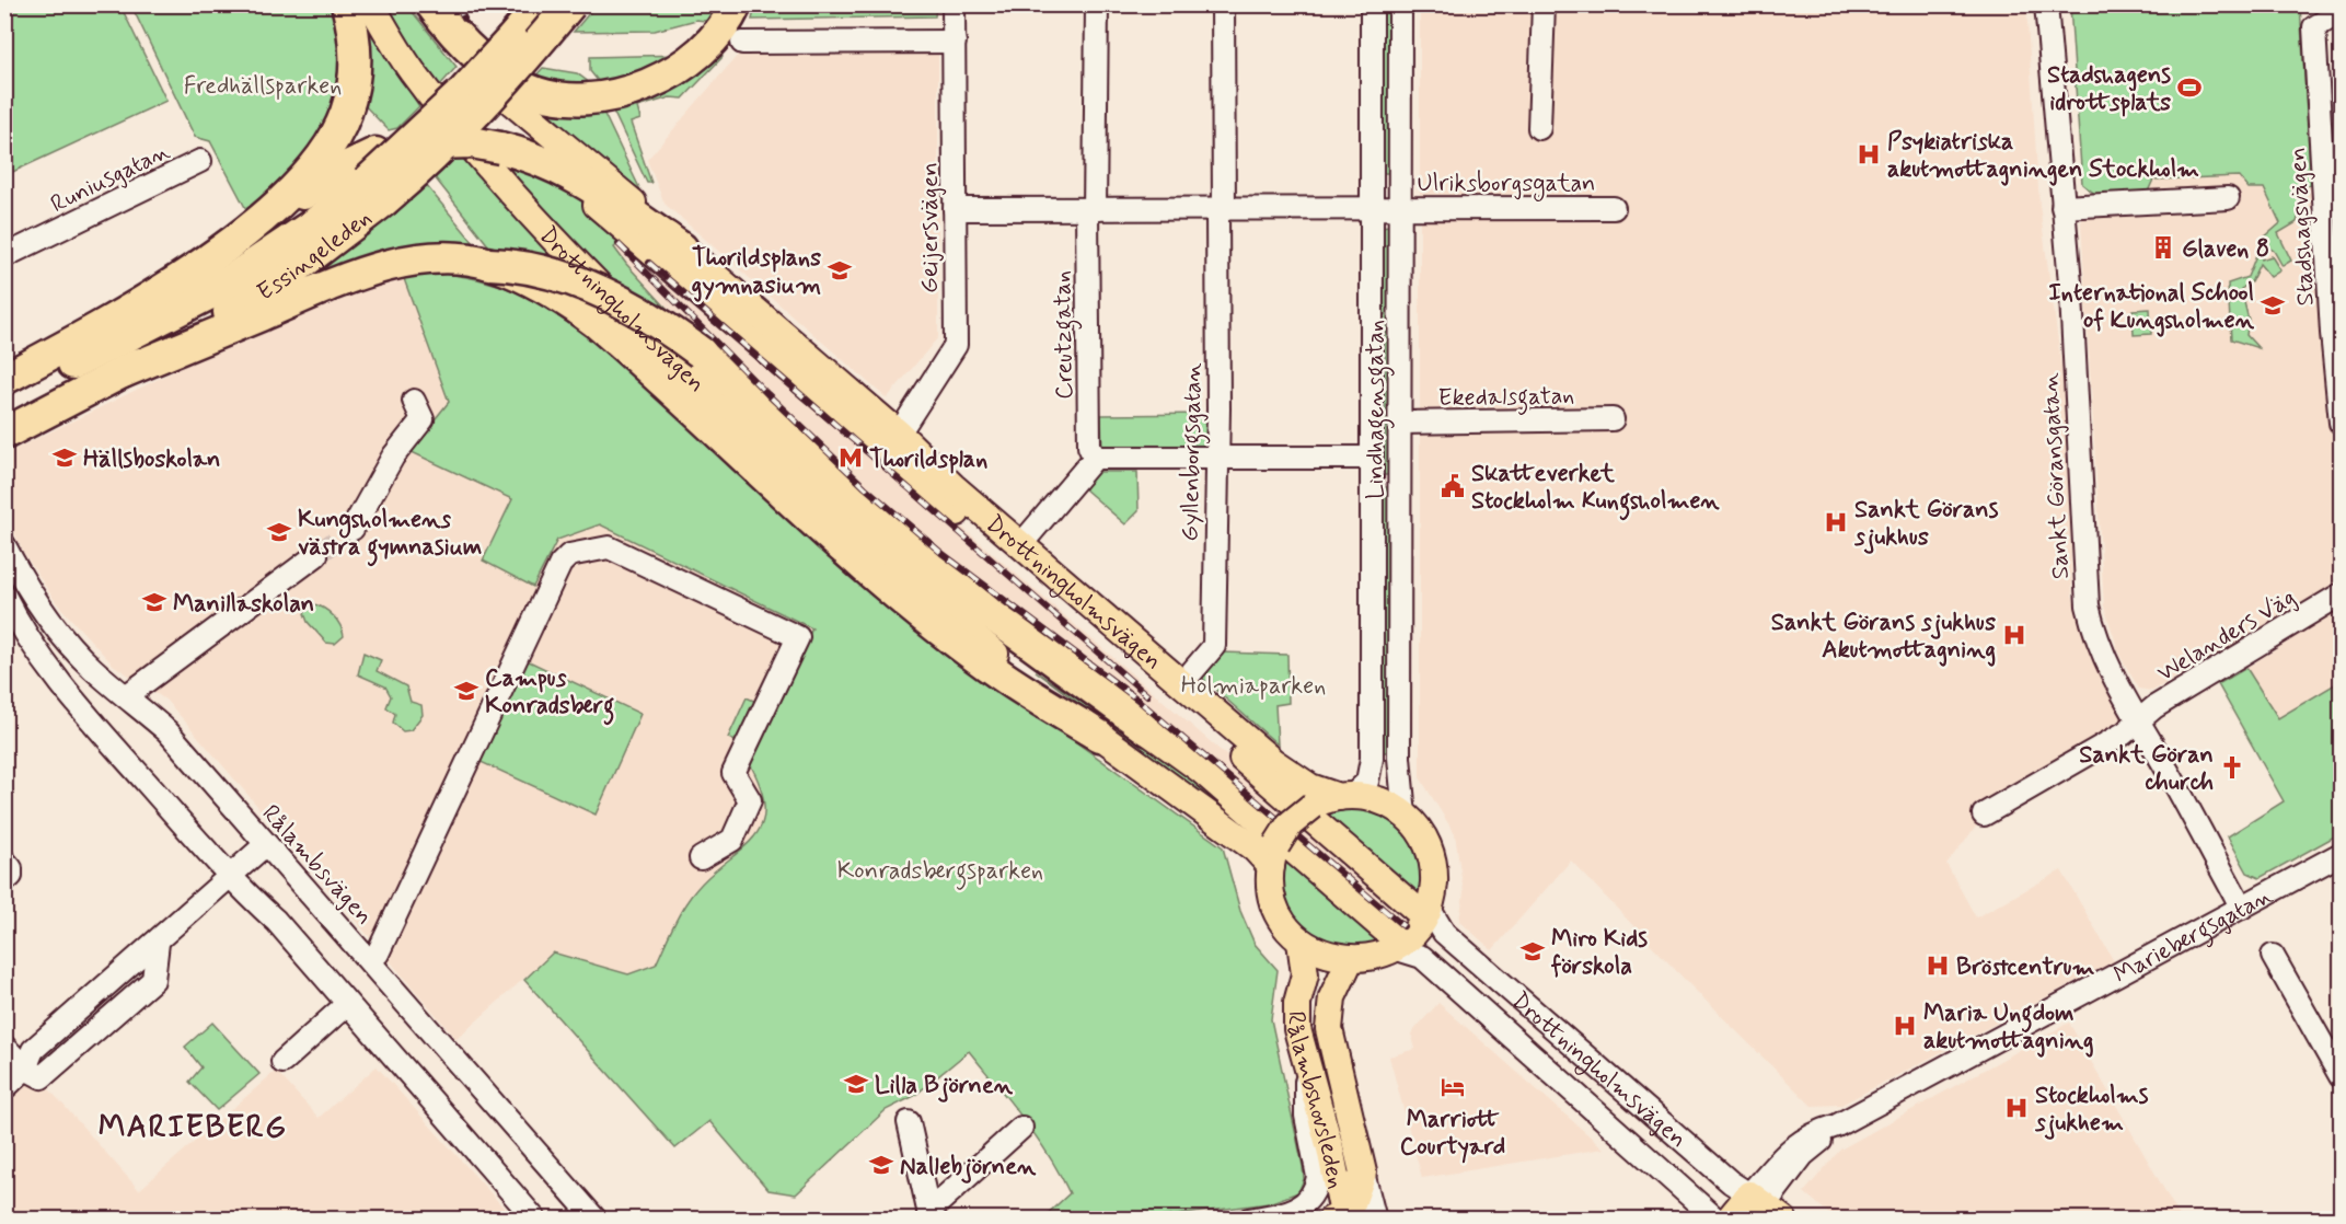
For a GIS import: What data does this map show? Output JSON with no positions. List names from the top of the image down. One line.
{"streets":{"highway":["Essingeleden"],"main road":["Drottningholmsvägen","Mariebergsgatan","Rålambshovsleden"],"street":["Runiusgatan","Ulriksborgsgatan","Stadshagsvägen","Geijersvägen","Creutzgatan","Ekedalsgatan","Lindhagensgatan","Gyllenborgsgatan","Sankt Göransgatan","Welanders Väg","Rålambsvägen"]},"crossings":[["Ulriksborgsgatan","Geijersvägen"],["Ulriksborgsgatan","Creutzgatan"],["Ulriksborgsgatan","Lindhagensgatan"],["Ulriksborgsgatan","Gyllenborgsgatan"],["Geijersvägen","Drottningholmsvägen"],["Drottningholmsvägen","Lindhagensgatan"],["Drottningholmsvägen","Gyllenborgsgatan"],["Drottningholmsvägen","Mariebergsgatan"],["Ekedalsgatan","Lindhagensgatan"],["Sankt Göransgatan","Welanders Väg"],["Sankt Göransgatan","Mariebergsgatan"]],"districts":["MARIEBERG"],"parks":["Fredhällsparken","Holmiaparken","Konradsbergsparken"],"places":{"sports":["Stadshagens idrottsplats"],"hospital":["Psykiatriska akutmottagningen Stockholm","Sankt Görans sjukhus","Sankt Görans sjukhus Akutmottagning","Bröstcentrum","Maria Ungdom akutmottagning","Stockholms sjukhem"],"building":["Glaven 8"],"school or university":["Thorildsplans gymnasium","International School of Kungsholmen","Hällsboskolan","Kungsholmens västra gymnasium","Manillaskolan","Campus Konradsberg","Miro Kids förskola","Lilla Björnen","Nallebjörnen"],"metro station":["Thorildsplan"],"public building":["Skatteverket Stockholm Kungsholmen"],"church":["Sankt Göran church"],"hotel":["Marriott Courtyard"]}}
